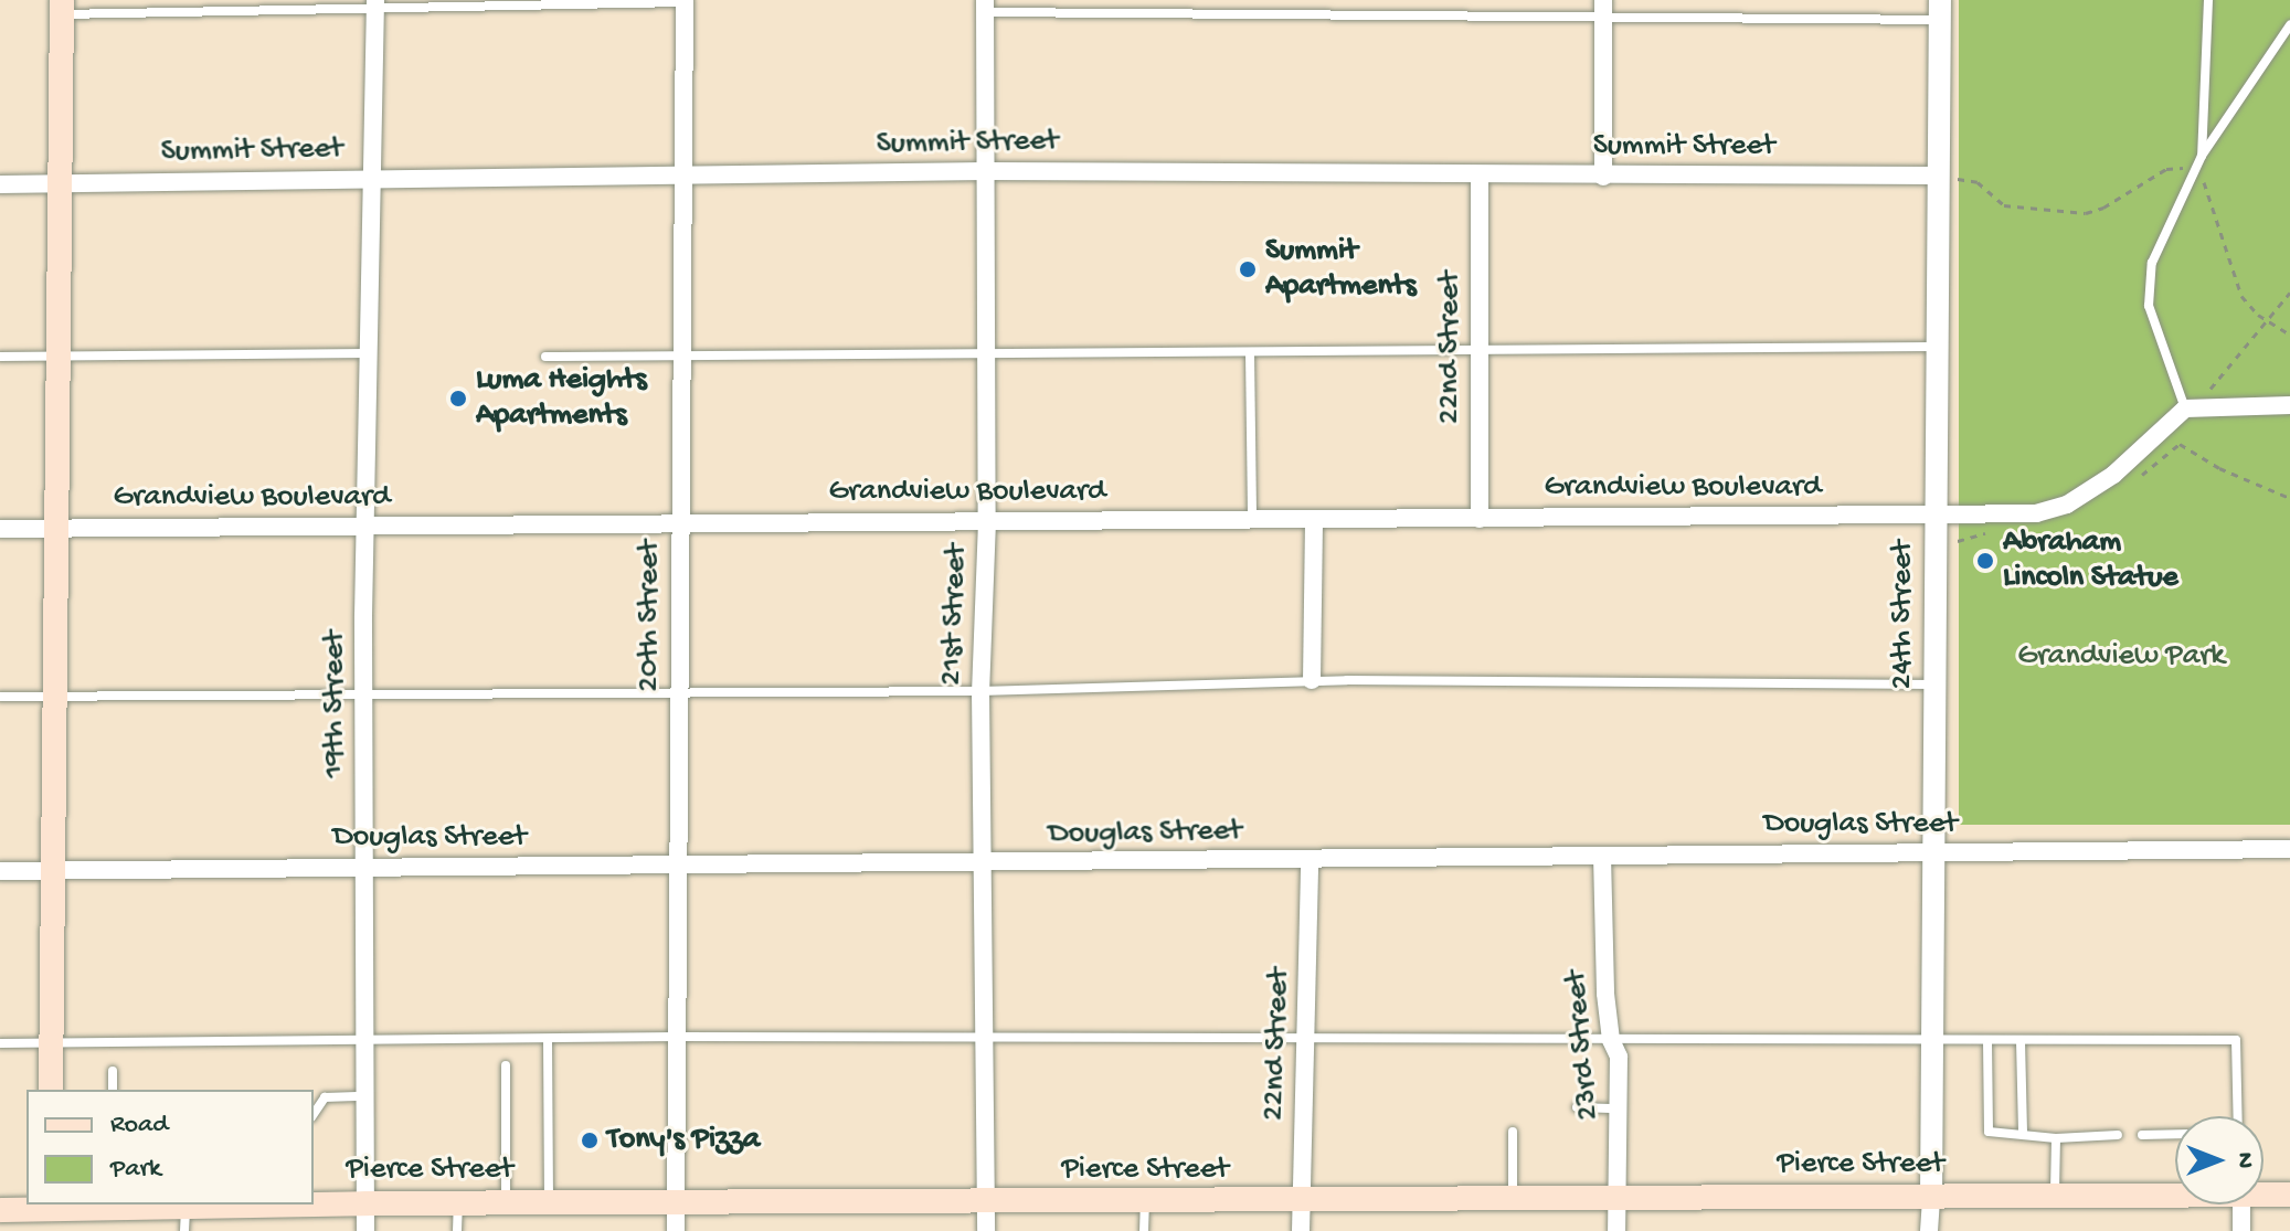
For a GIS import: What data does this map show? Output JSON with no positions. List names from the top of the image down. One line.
{"streets":{"main road":["Pierce Street"],"street":["Summit Street","22nd Street","Grandview Boulevard","21st Street","24th Street","20th Street","19th Street","Douglas Street","23rd Street"]},"crossings":[["Summit Street","22nd Street"],["Summit Street","21st Street"],["Summit Street","24th Street"],["Summit Street","20th Street"],["Summit Street","19th Street"],["22nd Street","Grandview Boulevard"],["22nd Street","Douglas Street"],["22nd Street","Pierce Street"],["Grandview Boulevard","21st Street"],["Grandview Boulevard","24th Street"],["Grandview Boulevard","20th Street"],["Grandview Boulevard","19th Street"],["21st Street","Douglas Street"],["21st Street","Pierce Street"],["24th Street","Douglas Street"],["24th Street","Pierce Street"],["20th Street","Douglas Street"],["20th Street","Pierce Street"],["19th Street","Douglas Street"],["19th Street","Pierce Street"],["Douglas Street","23rd Street"],["23rd Street","Pierce Street"]],"parks":["Grandview Park"],"places":["Summit Apartments","Luma Heights Apartments","Abraham Lincoln Statue","Tony's Pizza"],"legend":["Road","Park"],"north":"right"}
